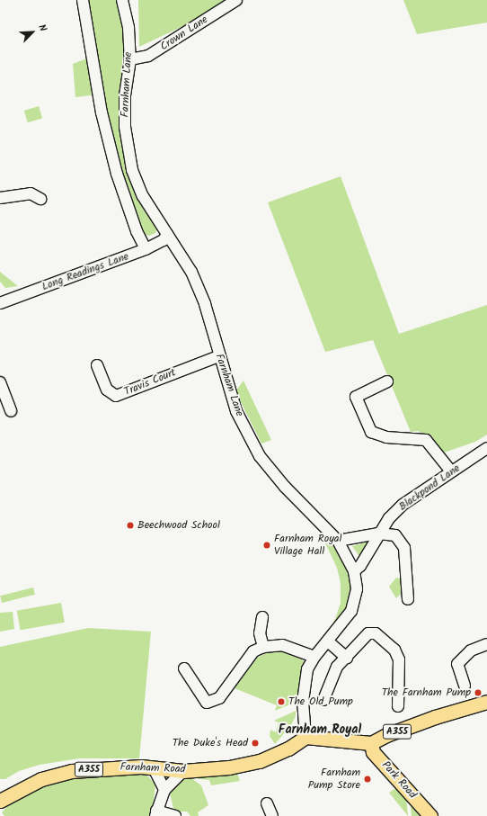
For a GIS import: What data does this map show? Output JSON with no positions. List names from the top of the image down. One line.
{"streets":{"main road":["A355","Farnham Road","Park Road"],"street":["Crown Lane","Farnham Lane","Long Readings Lane","Travis Court","Blackpond Lane"]},"crossings":[["Crown Lane","Farnham Lane"],["Farnham Lane","Long Readings Lane"],["Farnham Lane","Travis Court"],["Farnham Lane","Blackpond Lane"],["Farnham Lane","A355"],["Farnham Lane","Farnham Road"],["A355","Farnham Road"],["A355","Park Road"]],"districts":["Farnham Royal"],"places":["Beechwood School","Farnham Royal Village Hall","The Farnham Pump","The Old Pump","The Duke's Head","Farnham Pump Store"],"north":"top right"}
